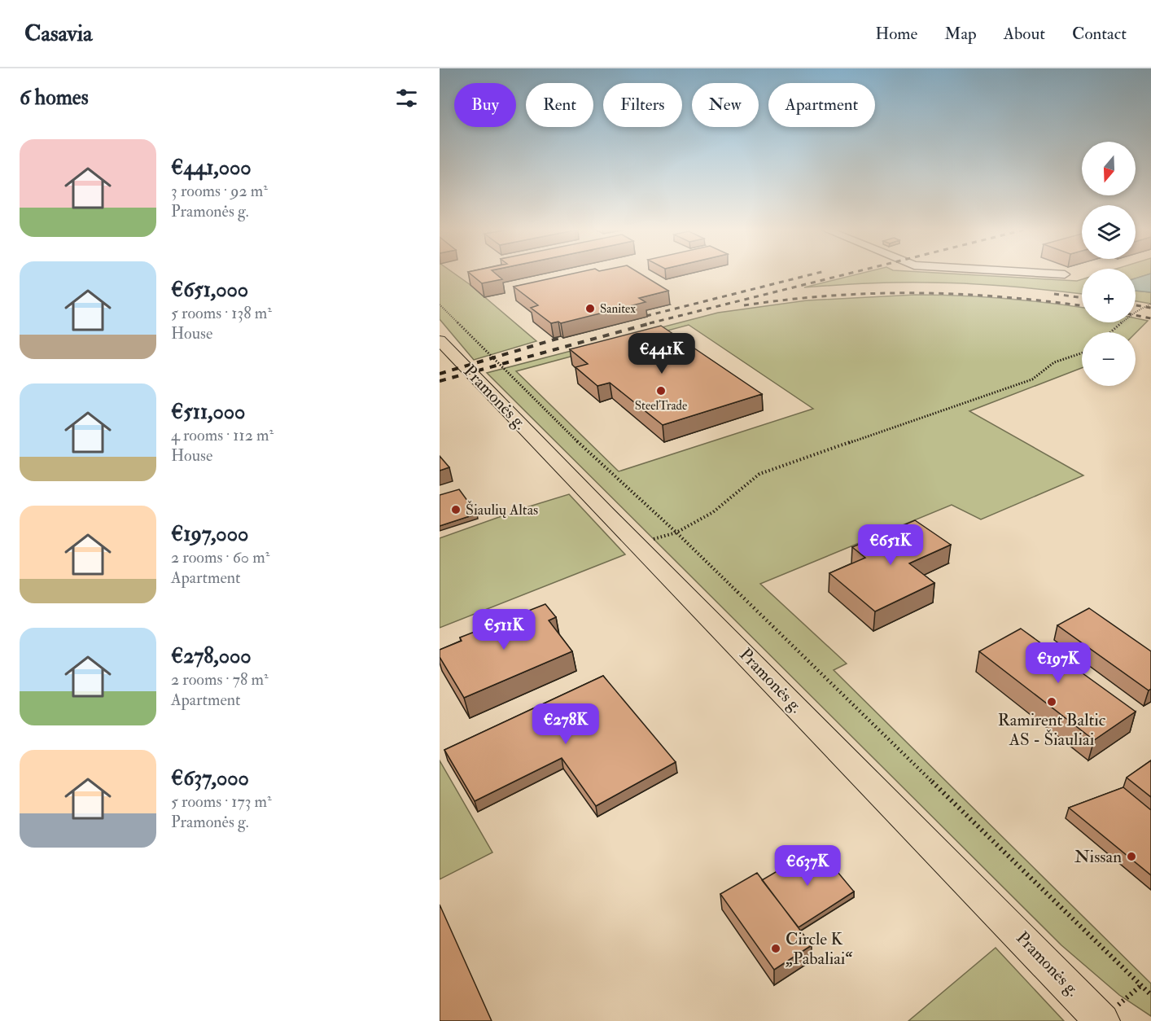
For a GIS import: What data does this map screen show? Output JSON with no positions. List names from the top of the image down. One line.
{"streets":{"main road":["Pramonės g."]},"places":["Sanitex","SteelTrade","Šiaulių Altas","Ramirent Baltic AS - Šiauliai","Nissan","Circle K „Pabaliai“"],"north":"bottom","page":{"header":"Casavia","nav":["Home","Map","About","Contact"],"heading":"6 homes","chip":["Buy","Rent","Filters","New","Apartment"],"list":[{"name":"€441,000","note":"3 rooms · 92 m² · Pramonės g."},{"name":"€651,000","note":"5 rooms · 138 m² · House"},{"name":"€511,000","note":"4 rooms · 112 m² · House"},{"name":"€197,000","note":"2 rooms · 60 m² · Apartment"},{"name":"€278,000","note":"2 rooms · 78 m² · Apartment"},{"name":"€637,000","note":"5 rooms · 173 m² · Pramonės g."}],"map_buttons":["+","−"],"price":["€441K","€651K","€511K","€197K","€278K","€637K"]}}
